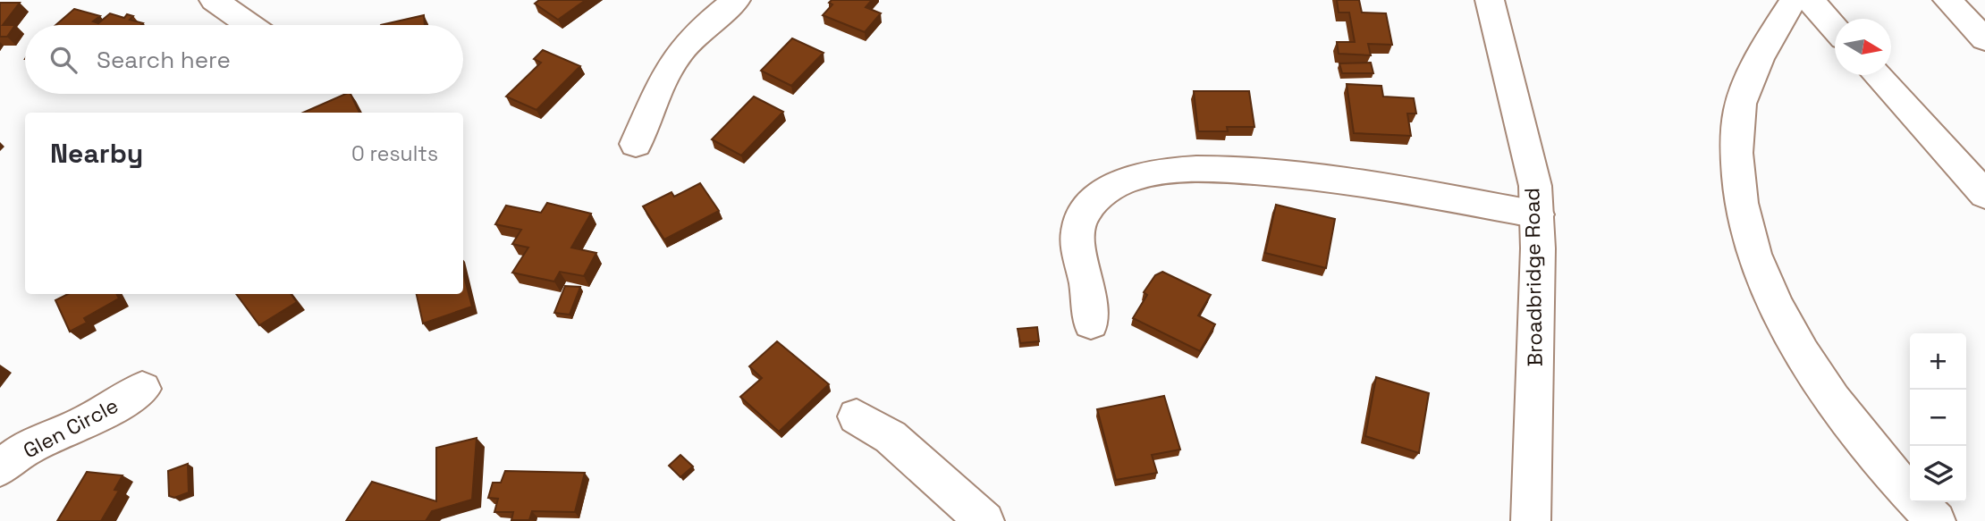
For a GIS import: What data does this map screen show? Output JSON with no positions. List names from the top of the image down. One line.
{"streets":{"main road":["Broadbridge Road","Glen Circle"]},"north":"right","page":{"search":"Search here","heading":["Nearby","0 results"],"map_buttons":["+","−"]}}
